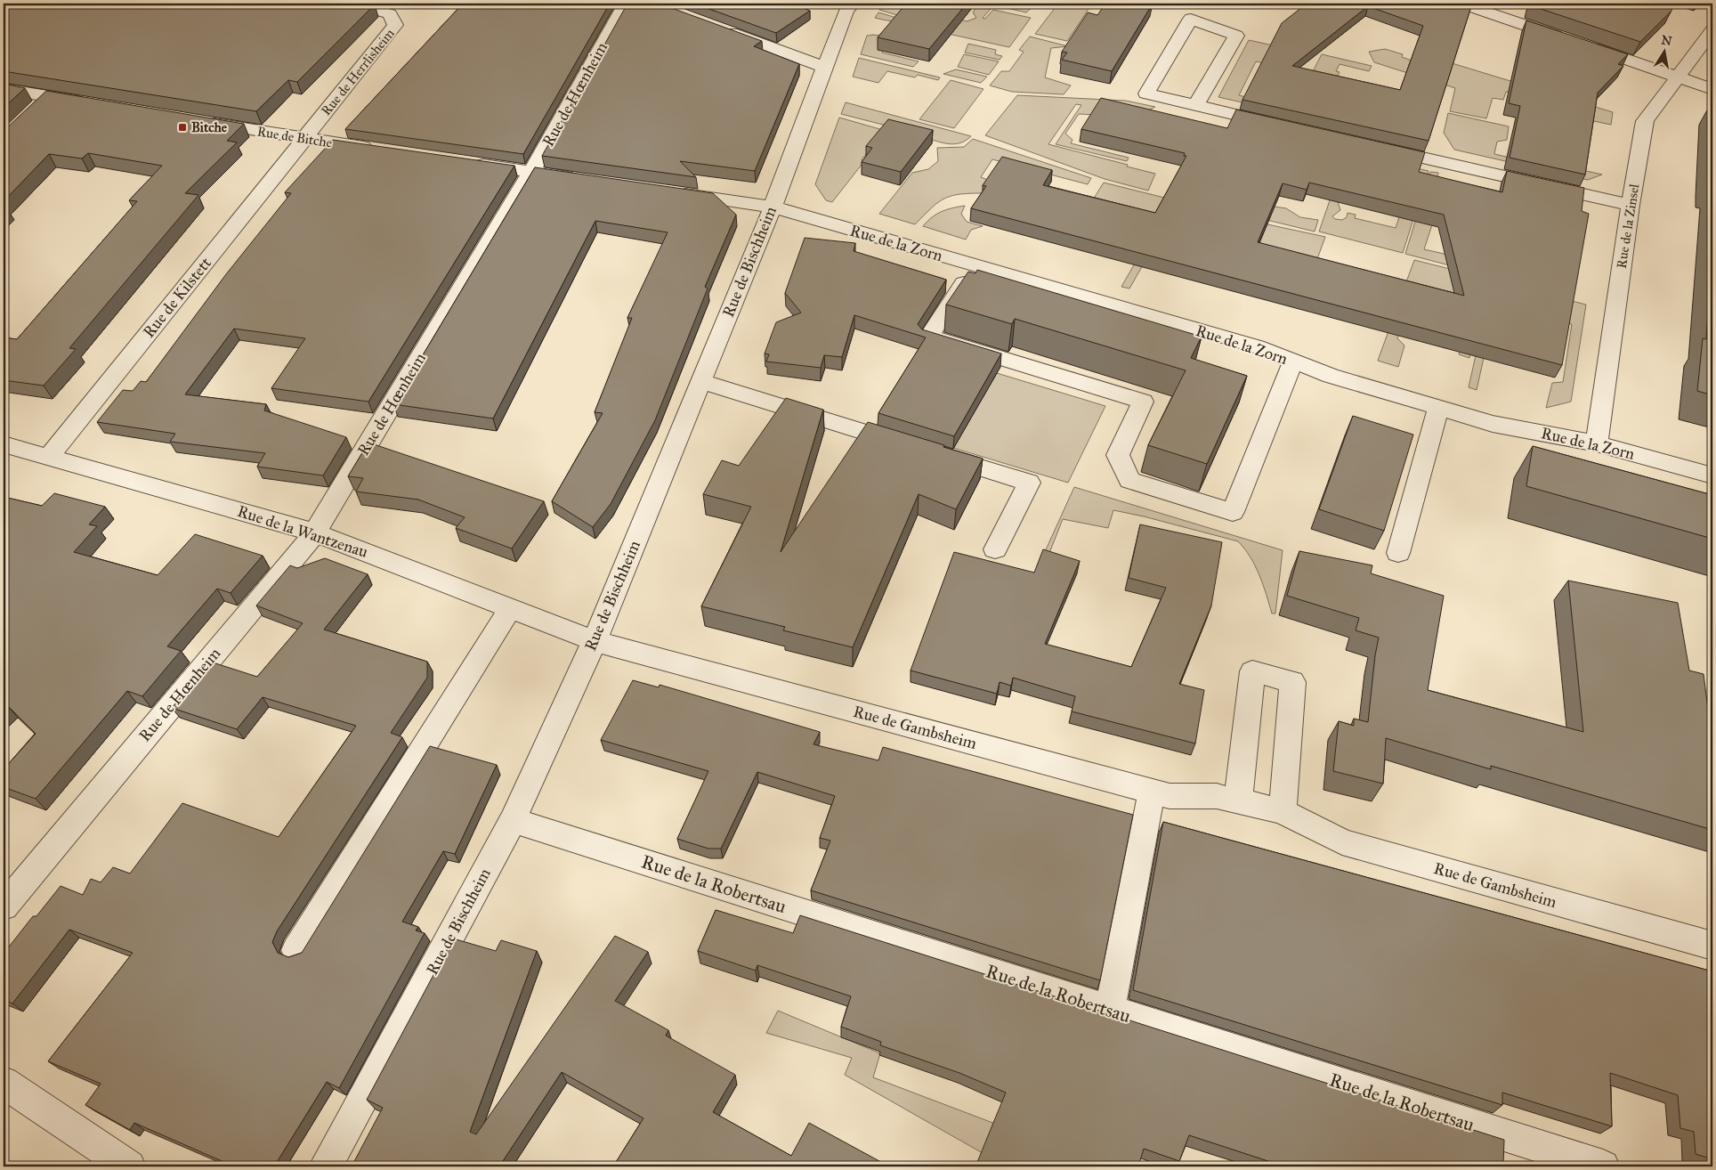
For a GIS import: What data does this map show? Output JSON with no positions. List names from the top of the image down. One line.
{"streets":{"street":["Rue de Herrlisheim","Rue de Hœnheim","Rue de Bitche","Rue de la Zinsel","Rue de la Zorn","Rue de Bischheim","Rue de Kilstett","Rue de la Wantzenau","Rue de Gambsheim","Rue de la Robertsau"]},"crossings":[["Rue de Herrlisheim","Rue de Bitche"],["Rue de Herrlisheim","Rue de Kilstett"],["Rue de Hœnheim","Rue de la Wantzenau"],["Rue de Bitche","Rue de Kilstett"],["Rue de la Zinsel","Rue de la Zorn"],["Rue de la Zorn","Rue de Bischheim"],["Rue de Bischheim","Rue de la Wantzenau"],["Rue de Bischheim","Rue de Gambsheim"],["Rue de Bischheim","Rue de la Robertsau"],["Rue de Kilstett","Rue de la Wantzenau"],["Rue de la Wantzenau","Rue de Gambsheim"]],"places":{"transit":["Bitche"]},"north":"top"}
